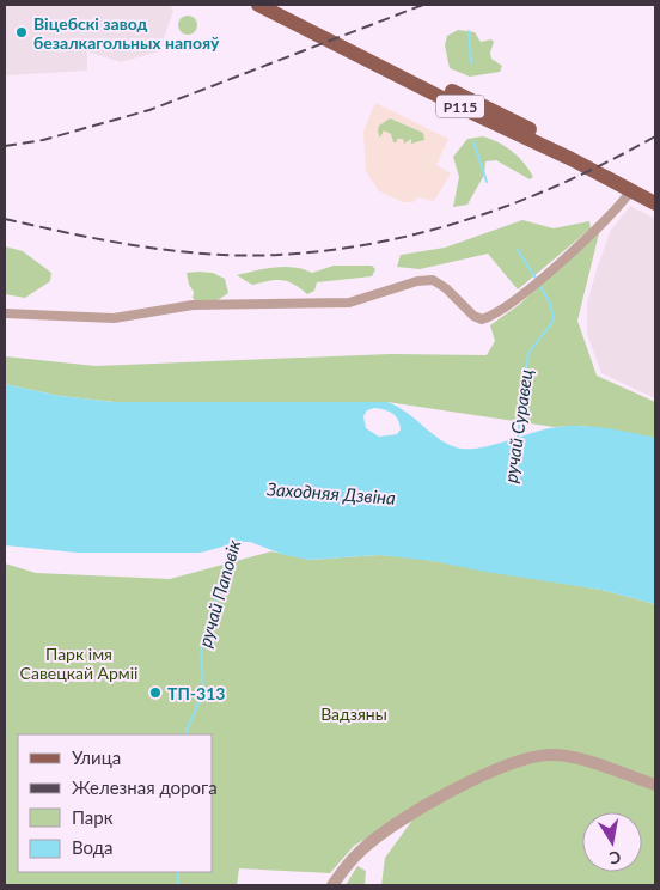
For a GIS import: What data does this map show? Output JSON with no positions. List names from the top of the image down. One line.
{"streets":{"main road":["Р115"]},"water":["ручай Суравец","Заходняя Дзвіна","ручай Паповік"],"parks":["Парк імя Савецкай Арміі","Вадзяны"],"places":["Віцебскі завод безалкагольных напояў","ТП-313"],"legend":["Улица","Железная дорога","Парк","Вода"],"north":"bottom"}
